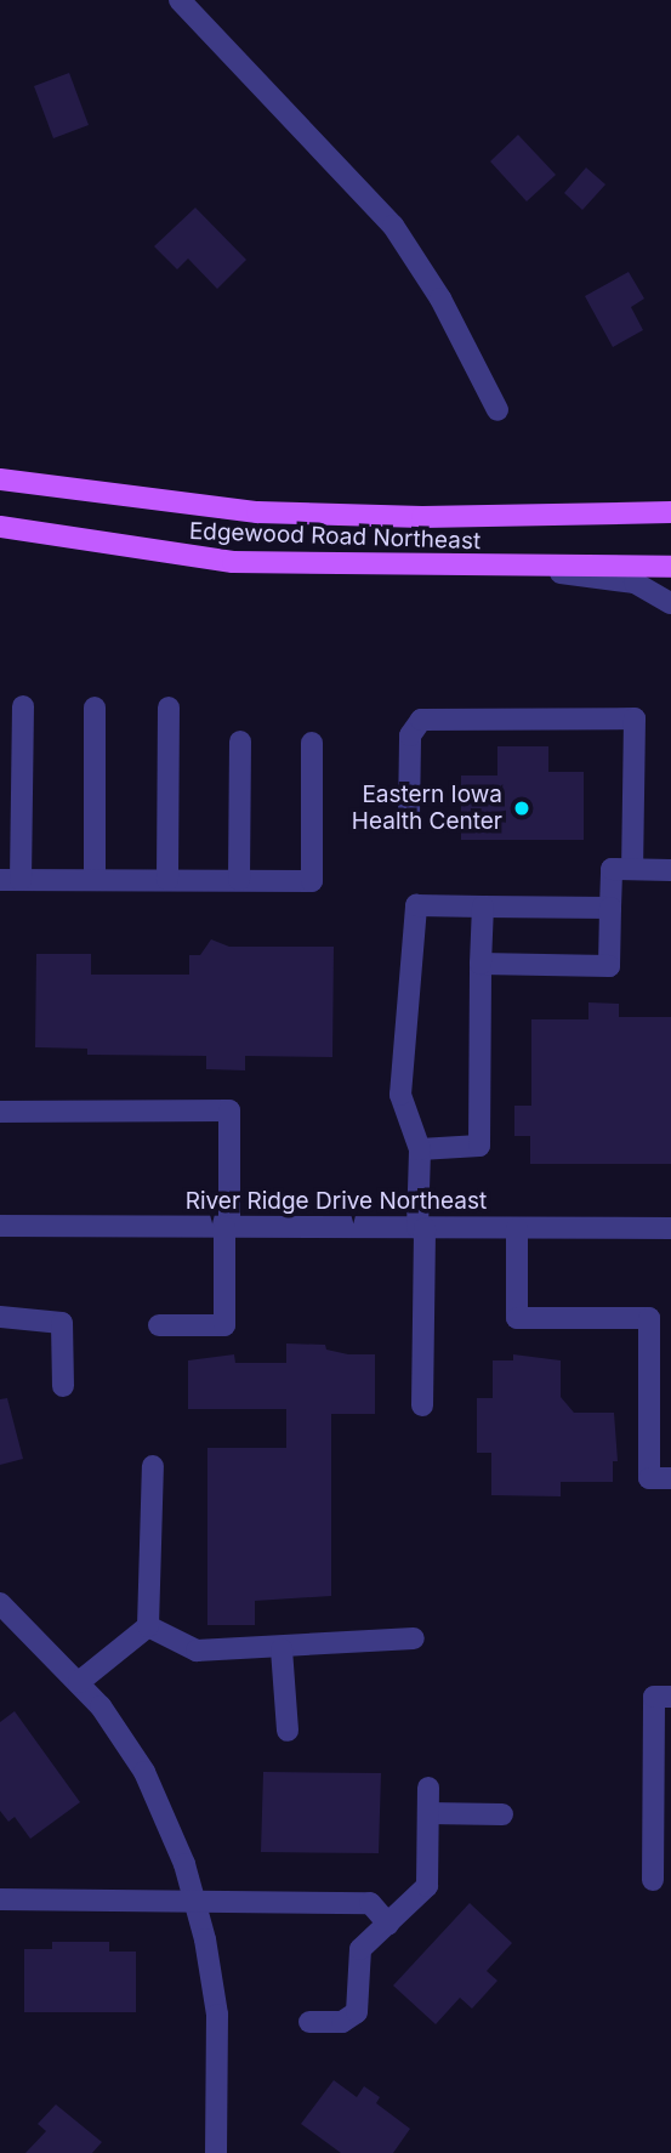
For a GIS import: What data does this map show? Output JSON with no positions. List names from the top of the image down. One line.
{"streets":{"main road":["Edgewood Road Northeast"],"street":["River Ridge Drive Northeast"]},"places":["Eastern Iowa Health Center"]}
